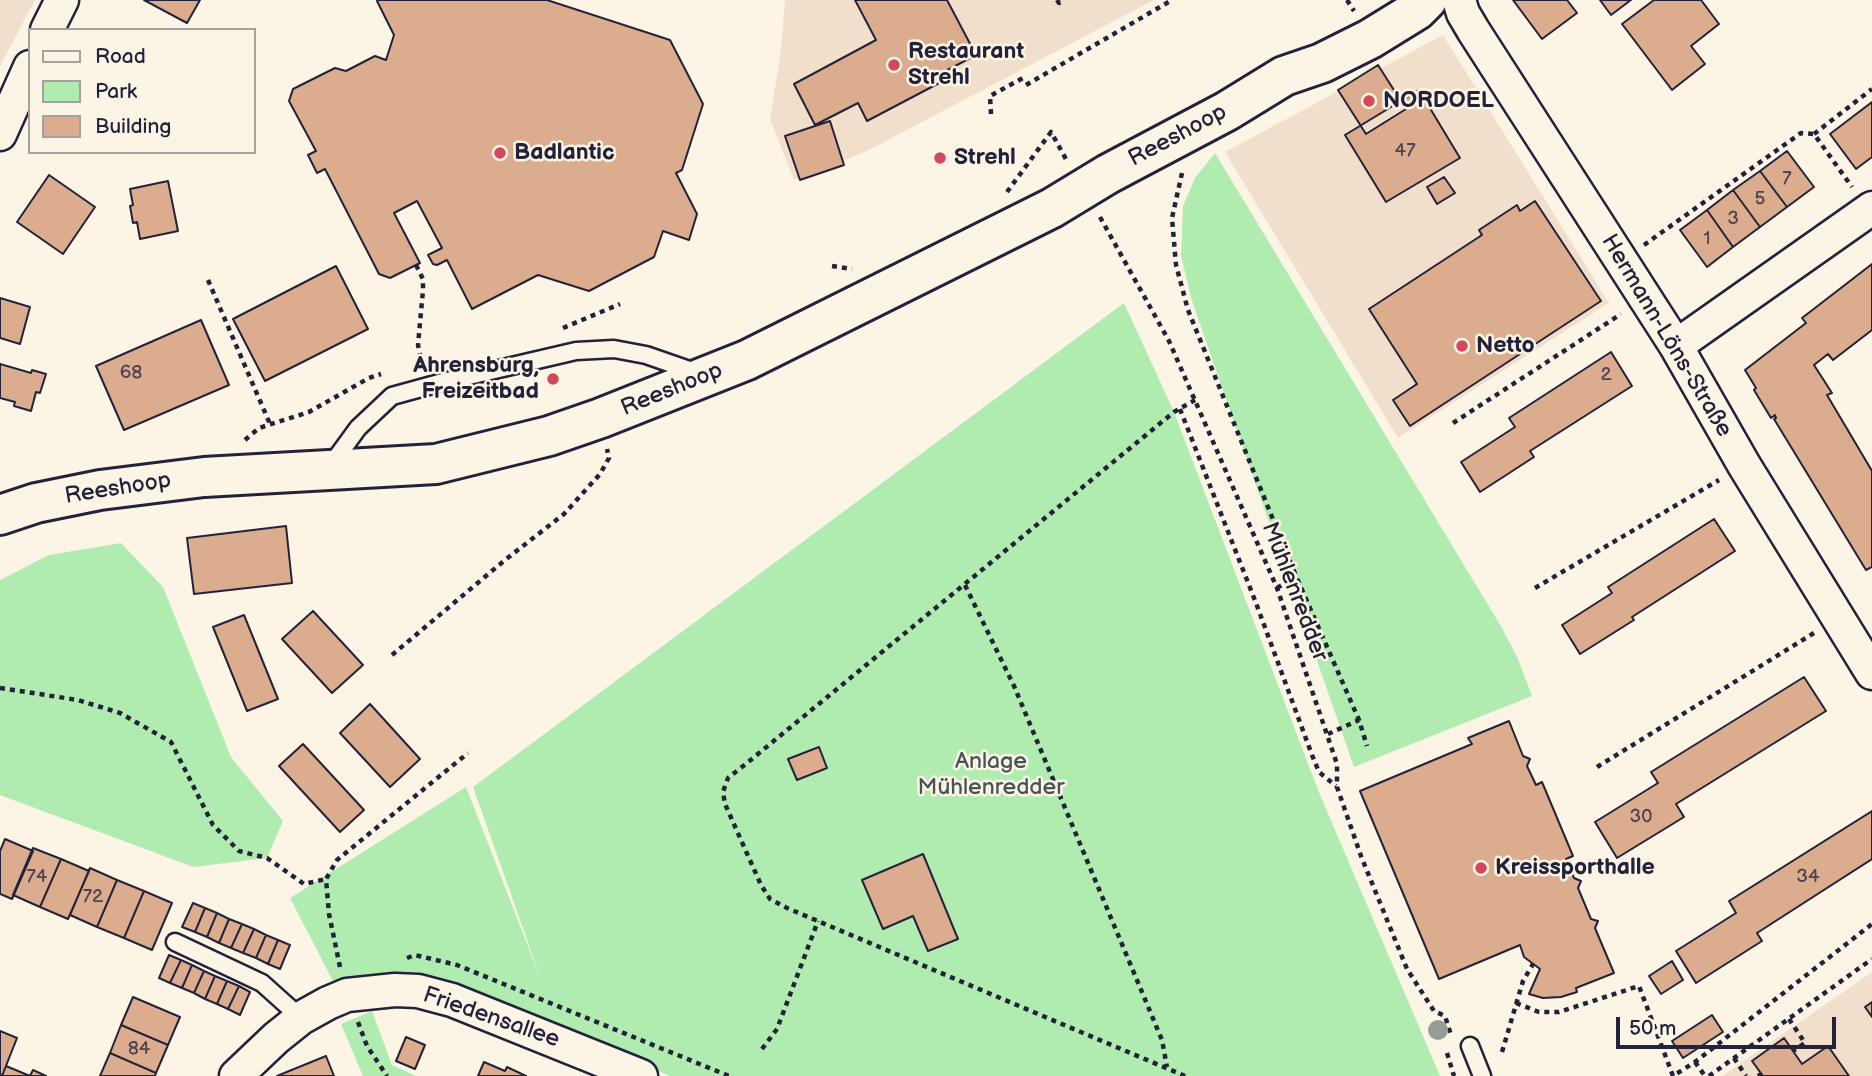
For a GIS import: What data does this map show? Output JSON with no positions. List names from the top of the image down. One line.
{"streets":{"street":["Reeshoop","Hermann-Löns-Straße","Friedensallee"],"path":["Mühlenredder"]},"crossings":[["Reeshoop","Mühlenredder"]],"parks":["Anlage Mühlenredder"],"places":["Restaurant Strehl","NORDOEL","Badlantic","Strehl","Netto","Ahrensburg, Freizeitbad","Kreissporthalle"],"house_numbers":["47","7","5","3","1","68","2","30","74","34","72","84"],"legend":["Road","Park","Building"],"scale_bar":"50 m"}
